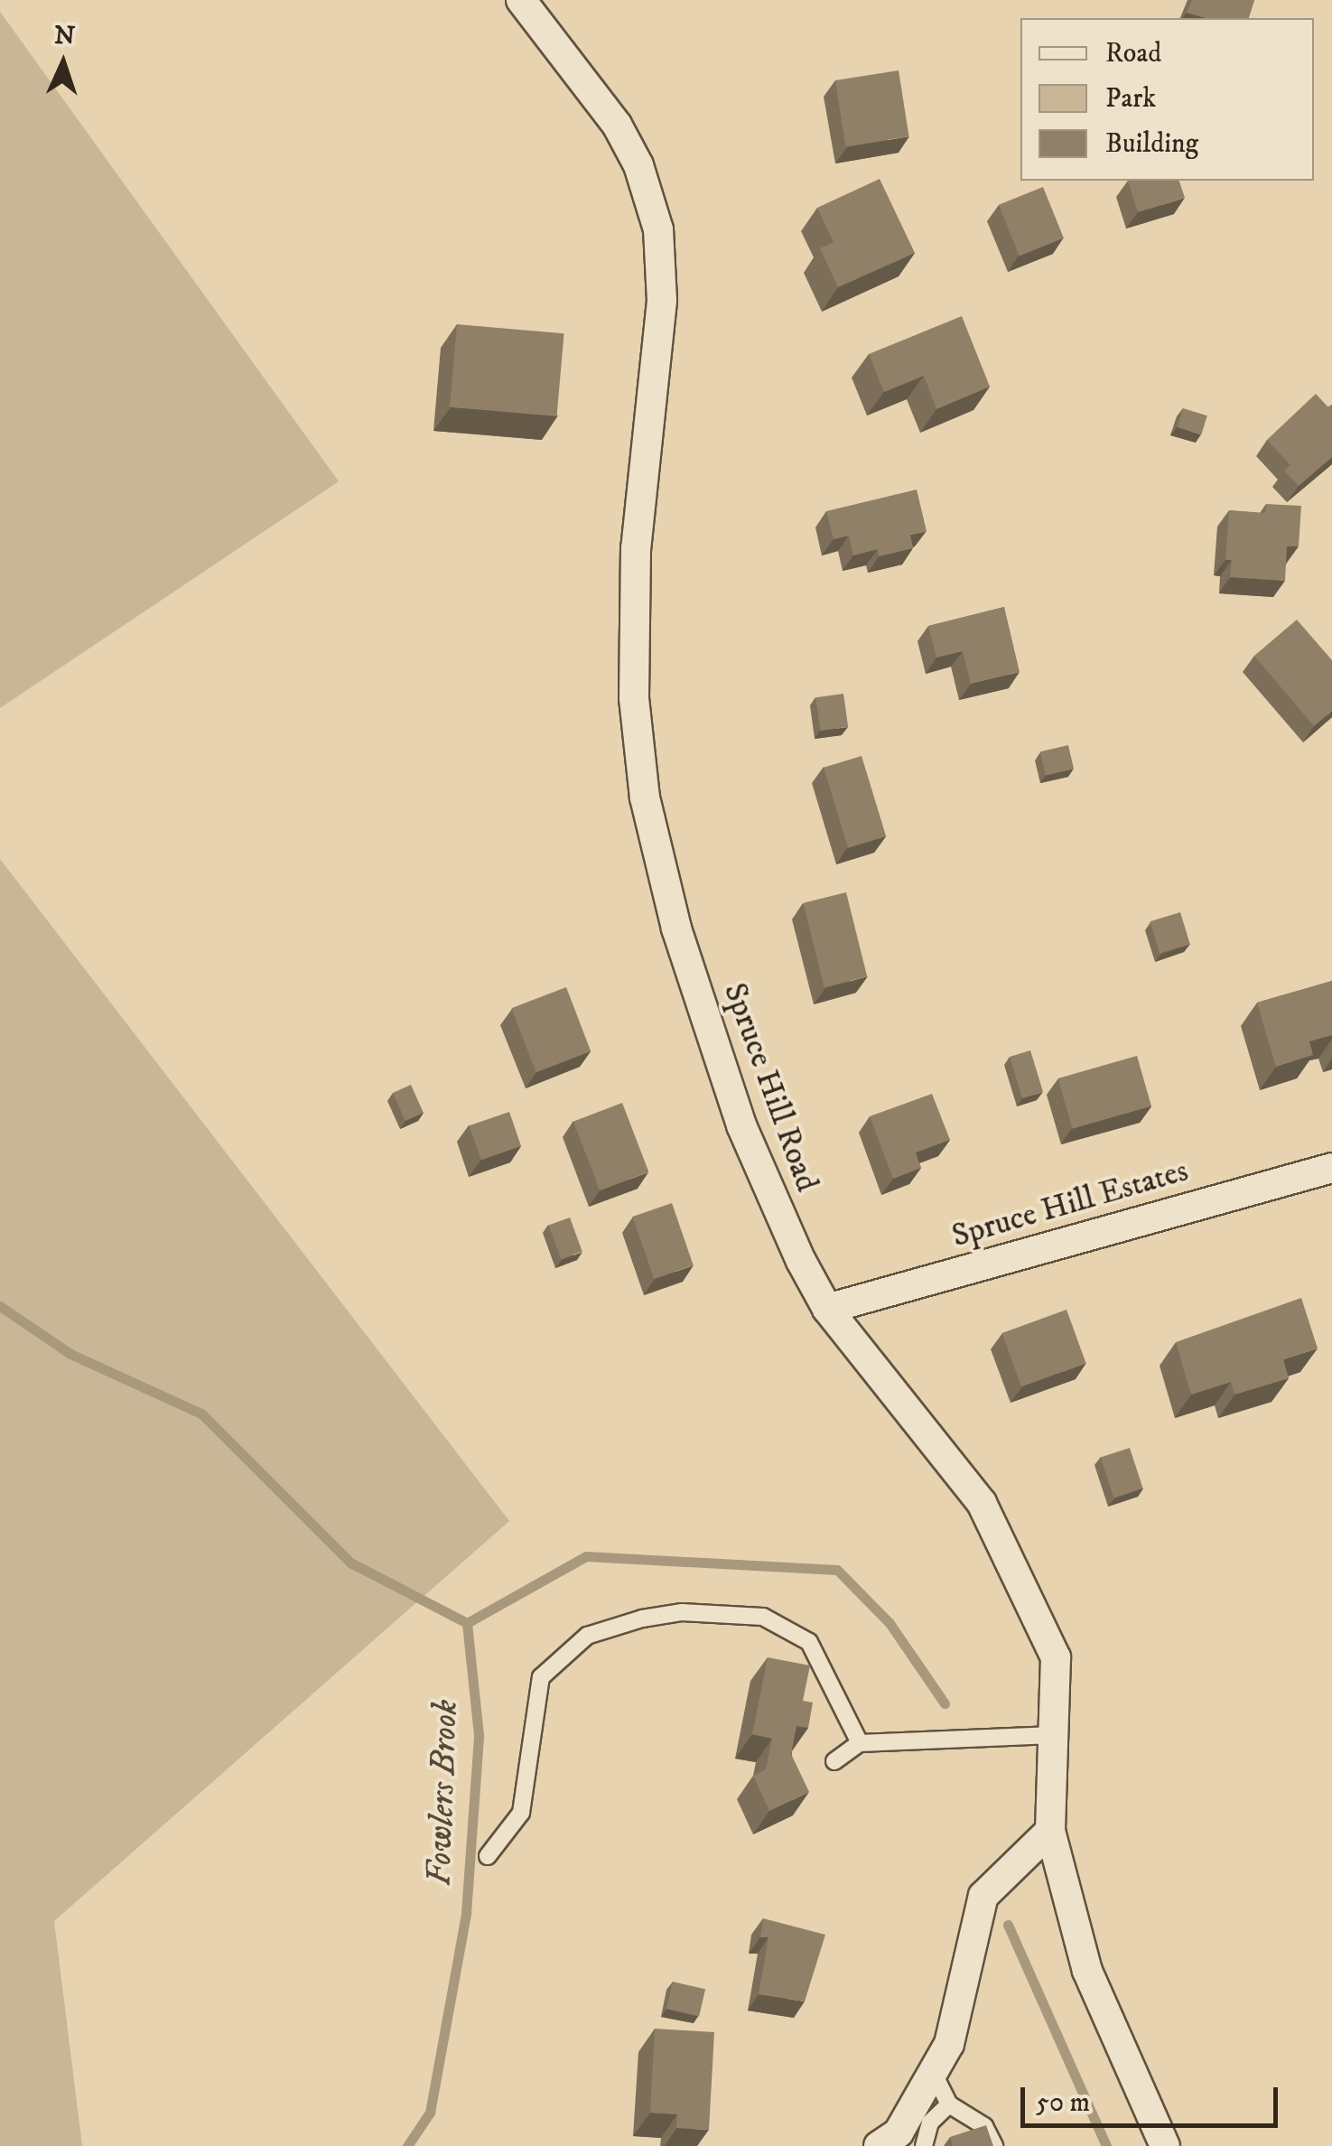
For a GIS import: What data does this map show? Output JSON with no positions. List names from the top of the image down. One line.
{"streets":{"street":["Spruce Hill Road","Spruce Hill Estates"]},"crossings":[["Spruce Hill Road","Spruce Hill Estates"]],"water":["Fowlers Brook"],"legend":["Road","Park","Building"],"scale_bar":"50 m","north":"top"}
